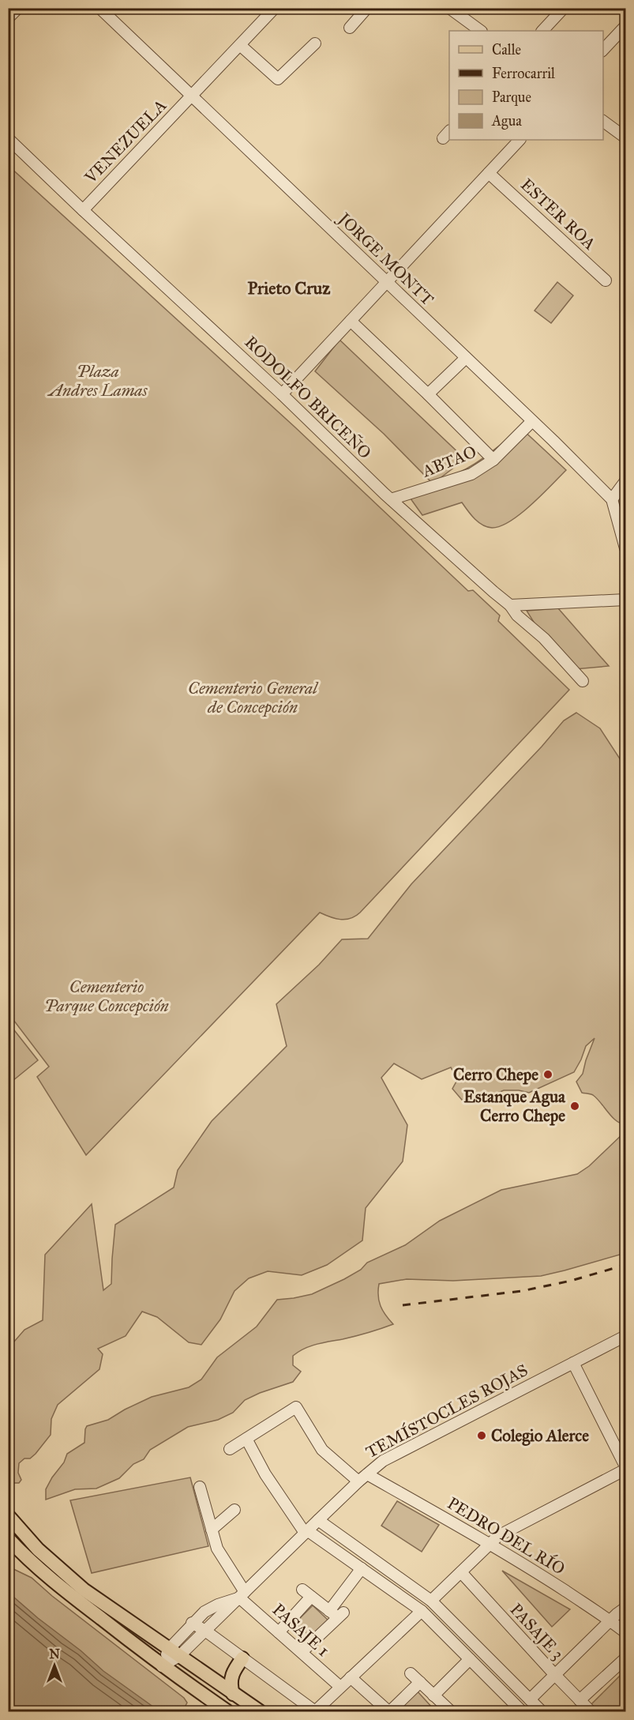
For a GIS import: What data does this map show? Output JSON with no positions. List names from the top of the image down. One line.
{"streets":{"street":["VENEZUELA","ESTER ROA","JORGE MONTT","RODOLFO BRICEÑO","ABTAO","TEMÍSTOCLES ROJAS","PEDRO DEL RÍO","PASAJE 1","PASAJE 3"]},"crossings":[["VENEZUELA","JORGE MONTT"],["VENEZUELA","RODOLFO BRICEÑO"],["JORGE MONTT","ABTAO"],["RODOLFO BRICEÑO","ABTAO"],["TEMÍSTOCLES ROJAS","PEDRO DEL RÍO"],["TEMÍSTOCLES ROJAS","PASAJE 1"]],"districts":["Prieto Cruz"],"parks":["Plaza Andres Lamas","Cementerio General de Concepción","Cementerio Parque Concepción"],"places":["Cerro Chepe","Estanque Agua Cerro Chepe","Colegio Alerce"],"legend":["Calle","Ferrocarril","Parque","Agua"],"north":"top"}
